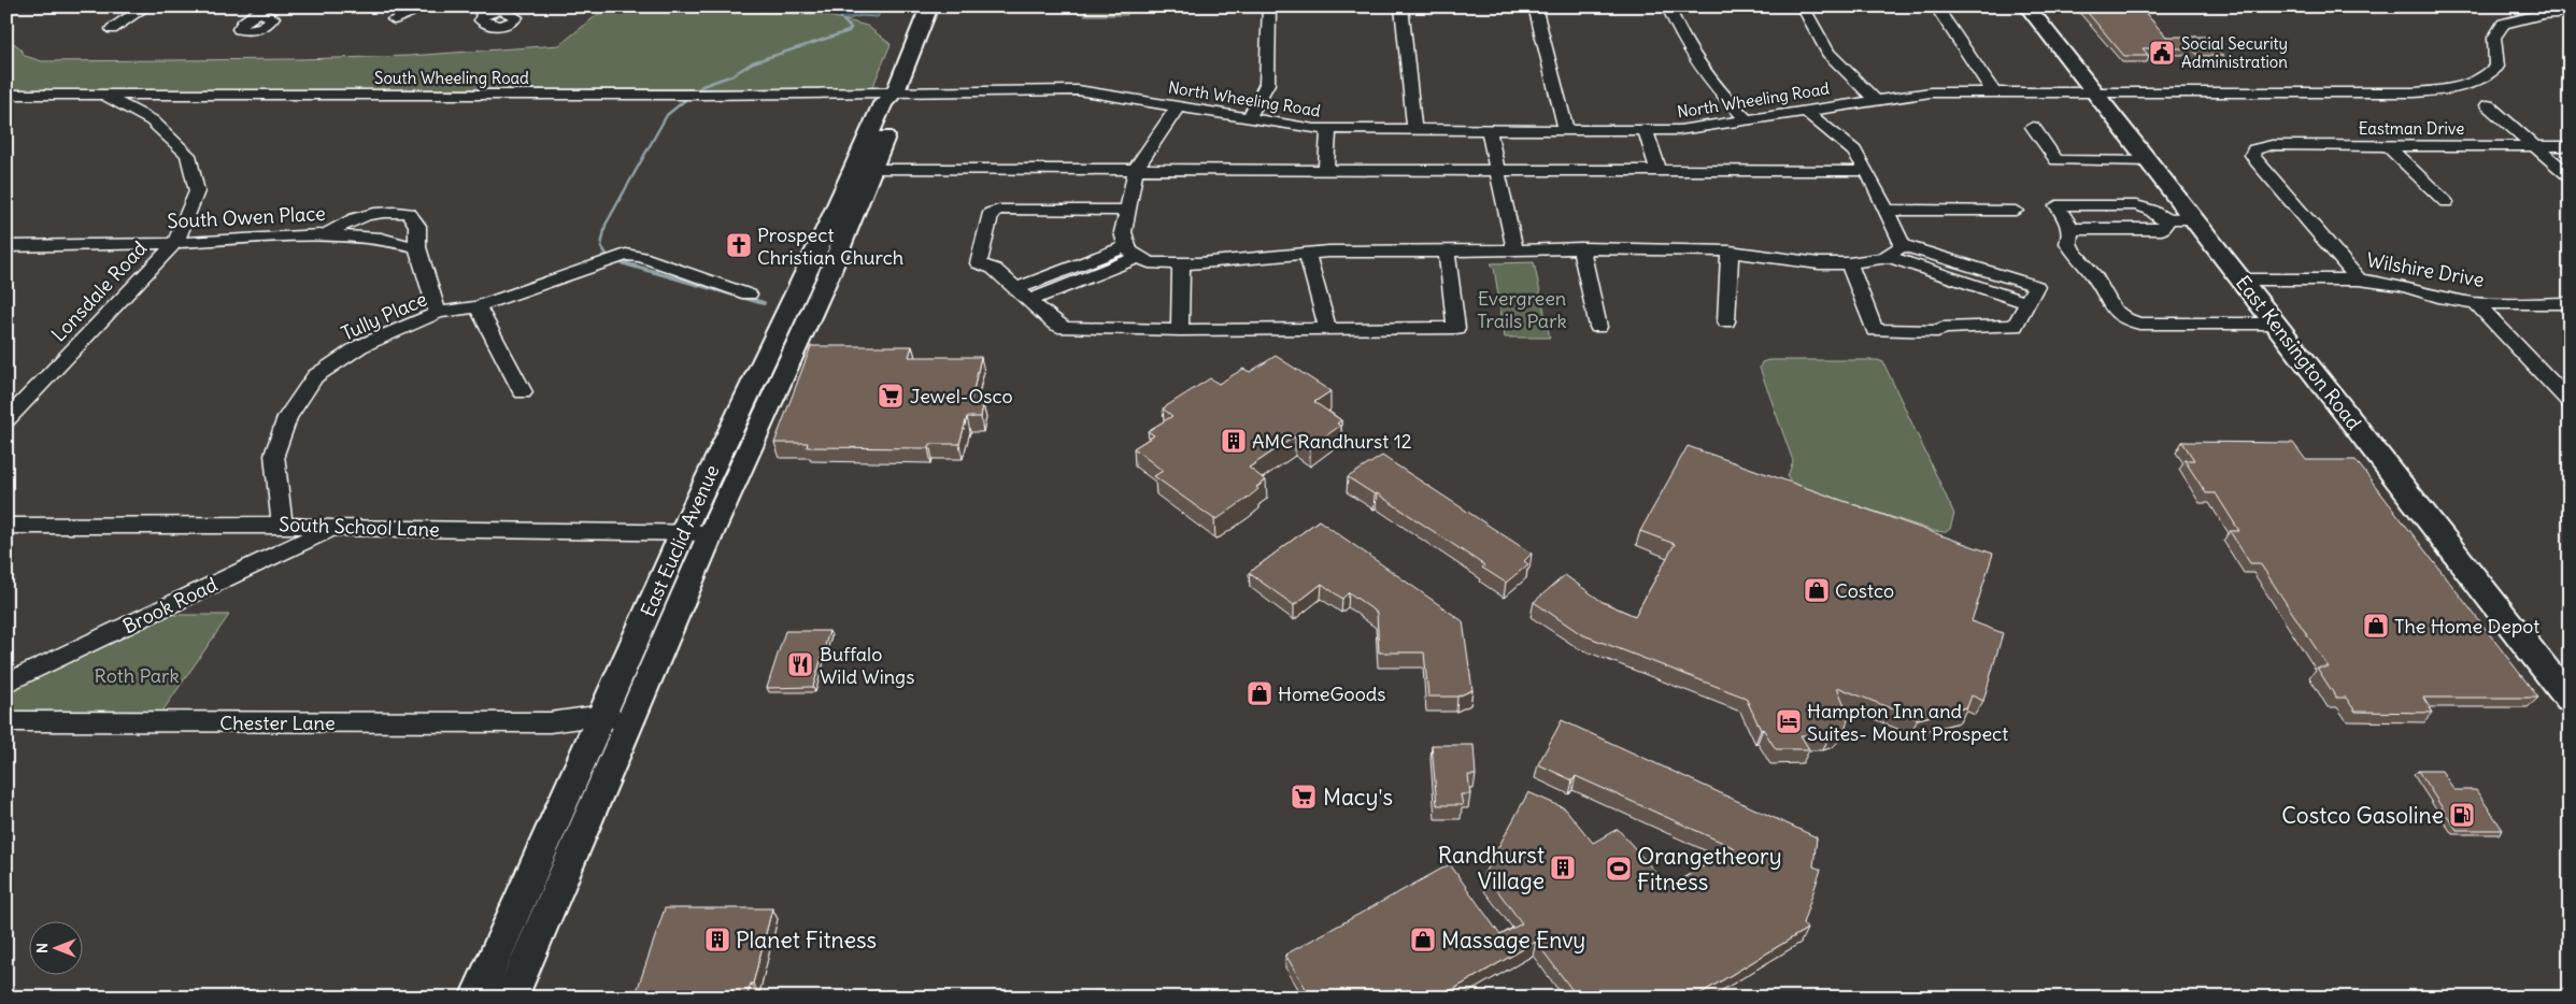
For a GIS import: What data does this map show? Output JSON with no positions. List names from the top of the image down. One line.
{"streets":{"main road":["East Kensington Road","East Euclid Avenue"],"street":["South Wheeling Road","North Wheeling Road","Eastman Drive","South Owen Place","Wilshire Drive","Lonsdale Road","Tully Place","South School Lane","Brook Road","Chester Lane"]},"crossings":[["South Wheeling Road","North Wheeling Road"],["South Wheeling Road","Lonsdale Road"],["South Wheeling Road","East Euclid Avenue"],["North Wheeling Road","East Kensington Road"],["North Wheeling Road","East Euclid Avenue"],["Eastman Drive","Wilshire Drive"],["South Owen Place","Lonsdale Road"],["Wilshire Drive","East Kensington Road"],["Tully Place","South School Lane"],["South School Lane","East Euclid Avenue"],["South School Lane","Brook Road"],["East Euclid Avenue","Chester Lane"]],"parks":["Evergreen Trails Park","Roth Park"],"places":{"public building":["Social Security Administration"],"church":["Prospect Christian Church"],"supermarket":["Jewel-Osco","Macy's"],"building":["AMC Randhurst 12","Randhurst Village","Planet Fitness"],"shop":["Costco","The Home Depot","HomeGoods","Massage Envy"],"restaurant":["Buffalo Wild Wings"],"hotel":["Hampton Inn and Suites- Mount Prospect"],"fuel station":["Costco Gasoline"],"sports":["Orangetheory Fitness"]},"north":"left"}
